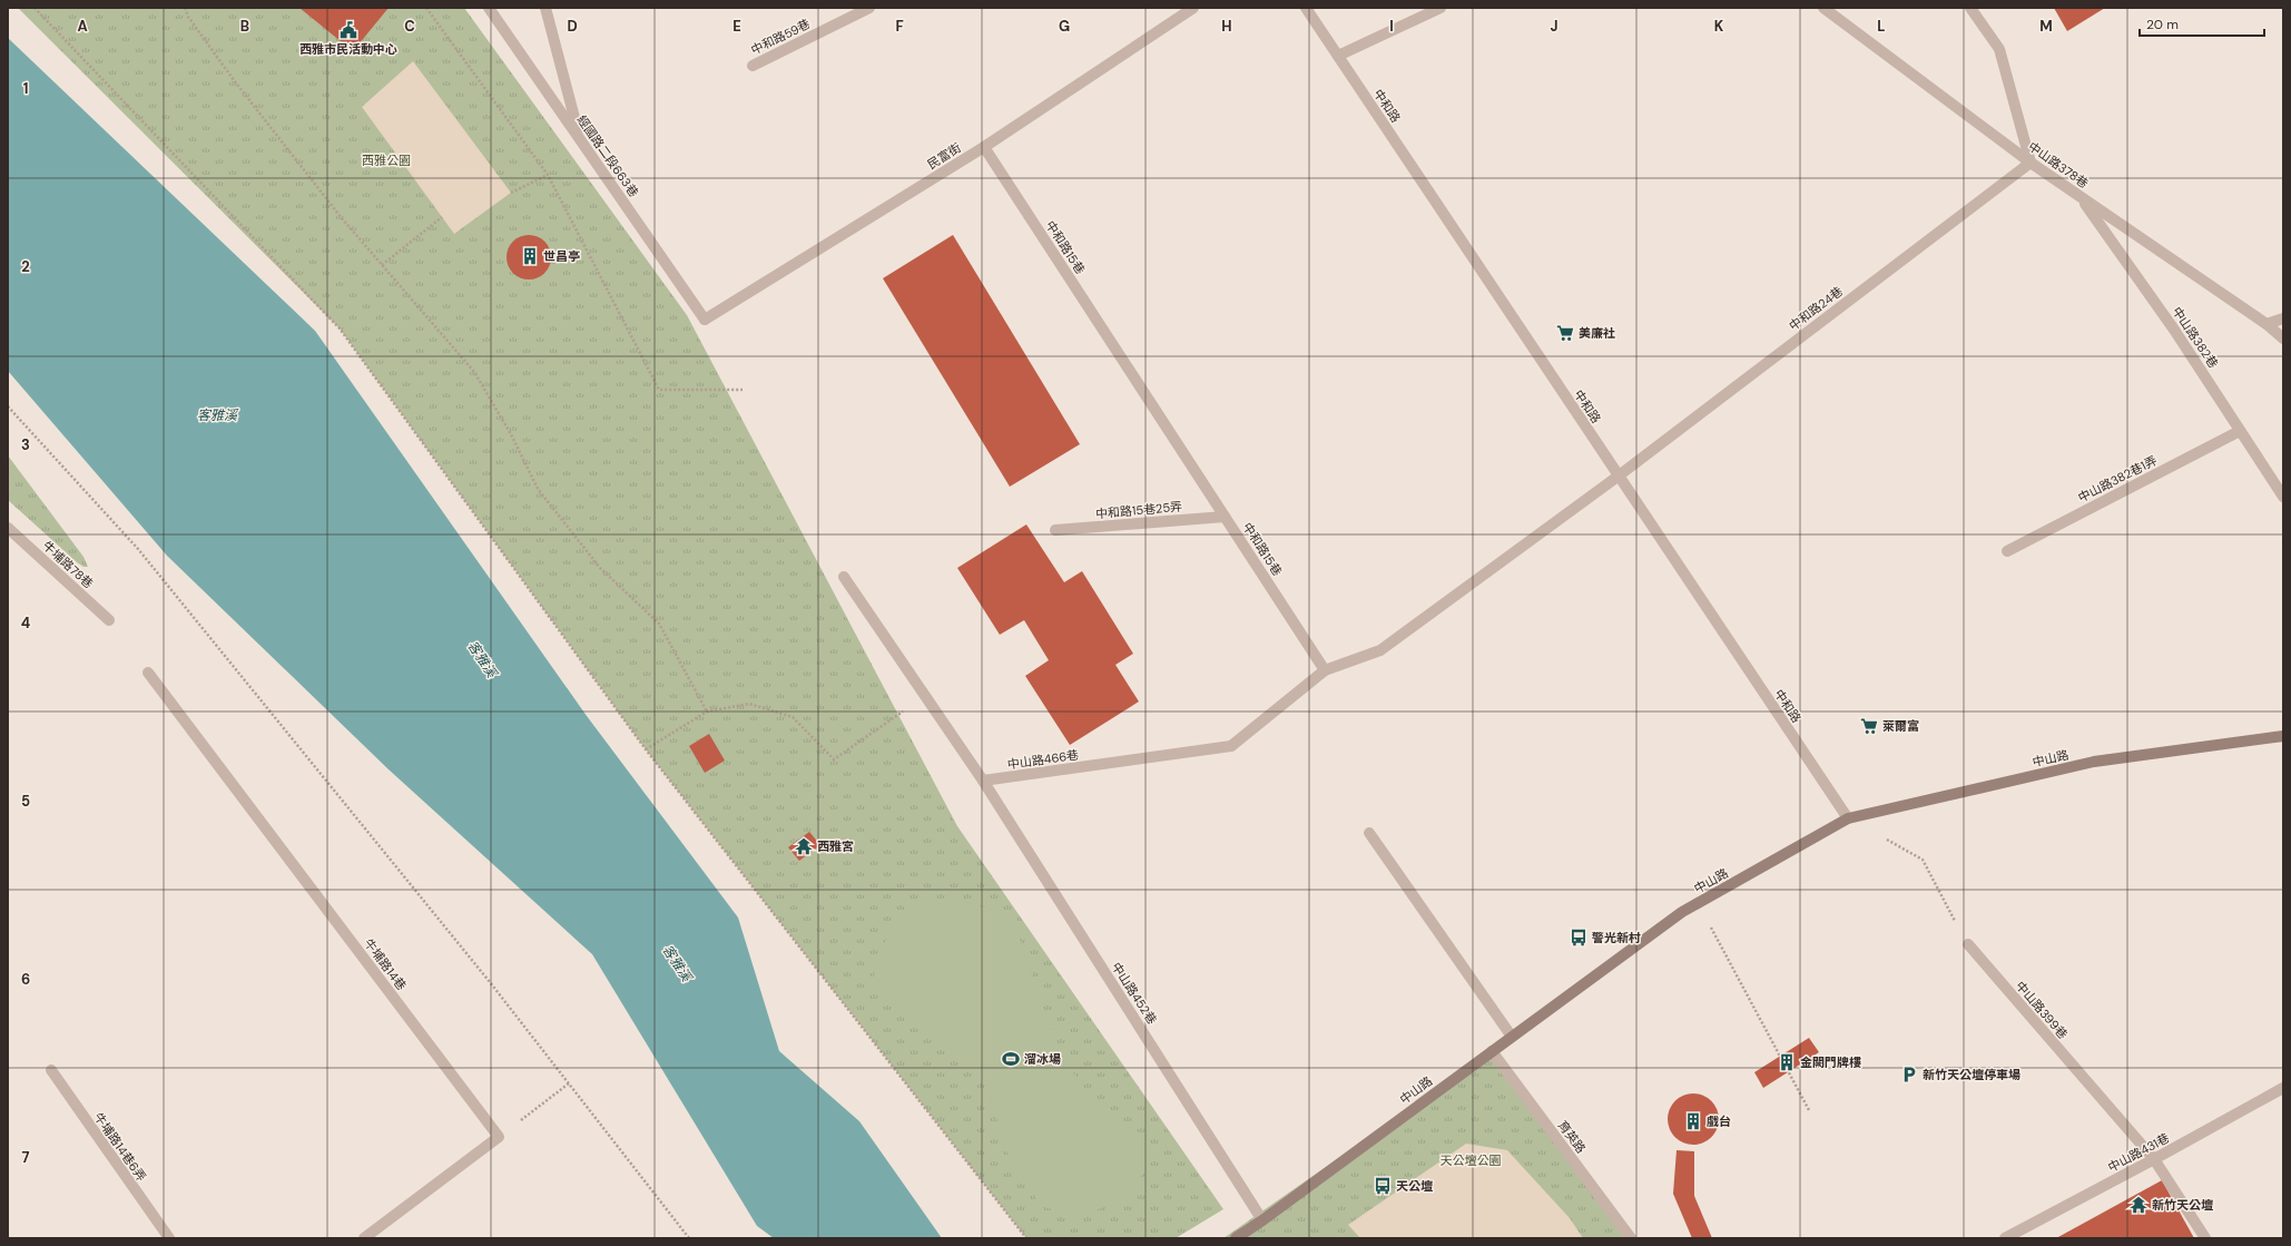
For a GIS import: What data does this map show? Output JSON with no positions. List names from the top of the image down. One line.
{"streets":{"street":["中和路59巷","中和路","經國路二段663巷","民富街","中山路378巷","中和路15巷","中和路24巷","中山路382巷","中山路382巷1弄","中和路15巷25弄","牛埔路78巷","中山路","中山路466巷","牛埔路14巷","中山路452巷","中山路399巷","育英路","牛埔路14巷6弄","中山路431巷"]},"crossings":[["中和路","中和路24巷"],["中和路","中山路"],["經國路二段663巷","民富街"],["民富街","中和路15巷"],["中山路378巷","中和路24巷"],["中山路378巷","中山路382巷"],["中和路15巷","中和路15巷25弄"],["中和路15巷","中山路466巷"],["中山路382巷","中山路382巷1弄"],["中山路","中山路452巷"],["中山路","育英路"],["中山路466巷","中山路452巷"],["中山路399巷","中山路431巷"]],"water":["客雅溪"],"parks":["西雅公園","天公壇公園"],"places":{"public building":["西雅市民活動中心"],"building":["世昌亭","金闕門牌樓","戲台"],"supermarket":["美廉社","萊爾富"],"temple":["西雅宮","新竹天公壇"],"bus stop":["警光新村","天公壇"],"sports":["溜冰場"],"parking":["新竹天公壇停車場"]},"scale_bar":"20 m","grid":{"columns":["A","B","C","D","E","F","G","H","I","J","K","L","M"],"rows":["1","2","3","4","5","6","7"]}}
